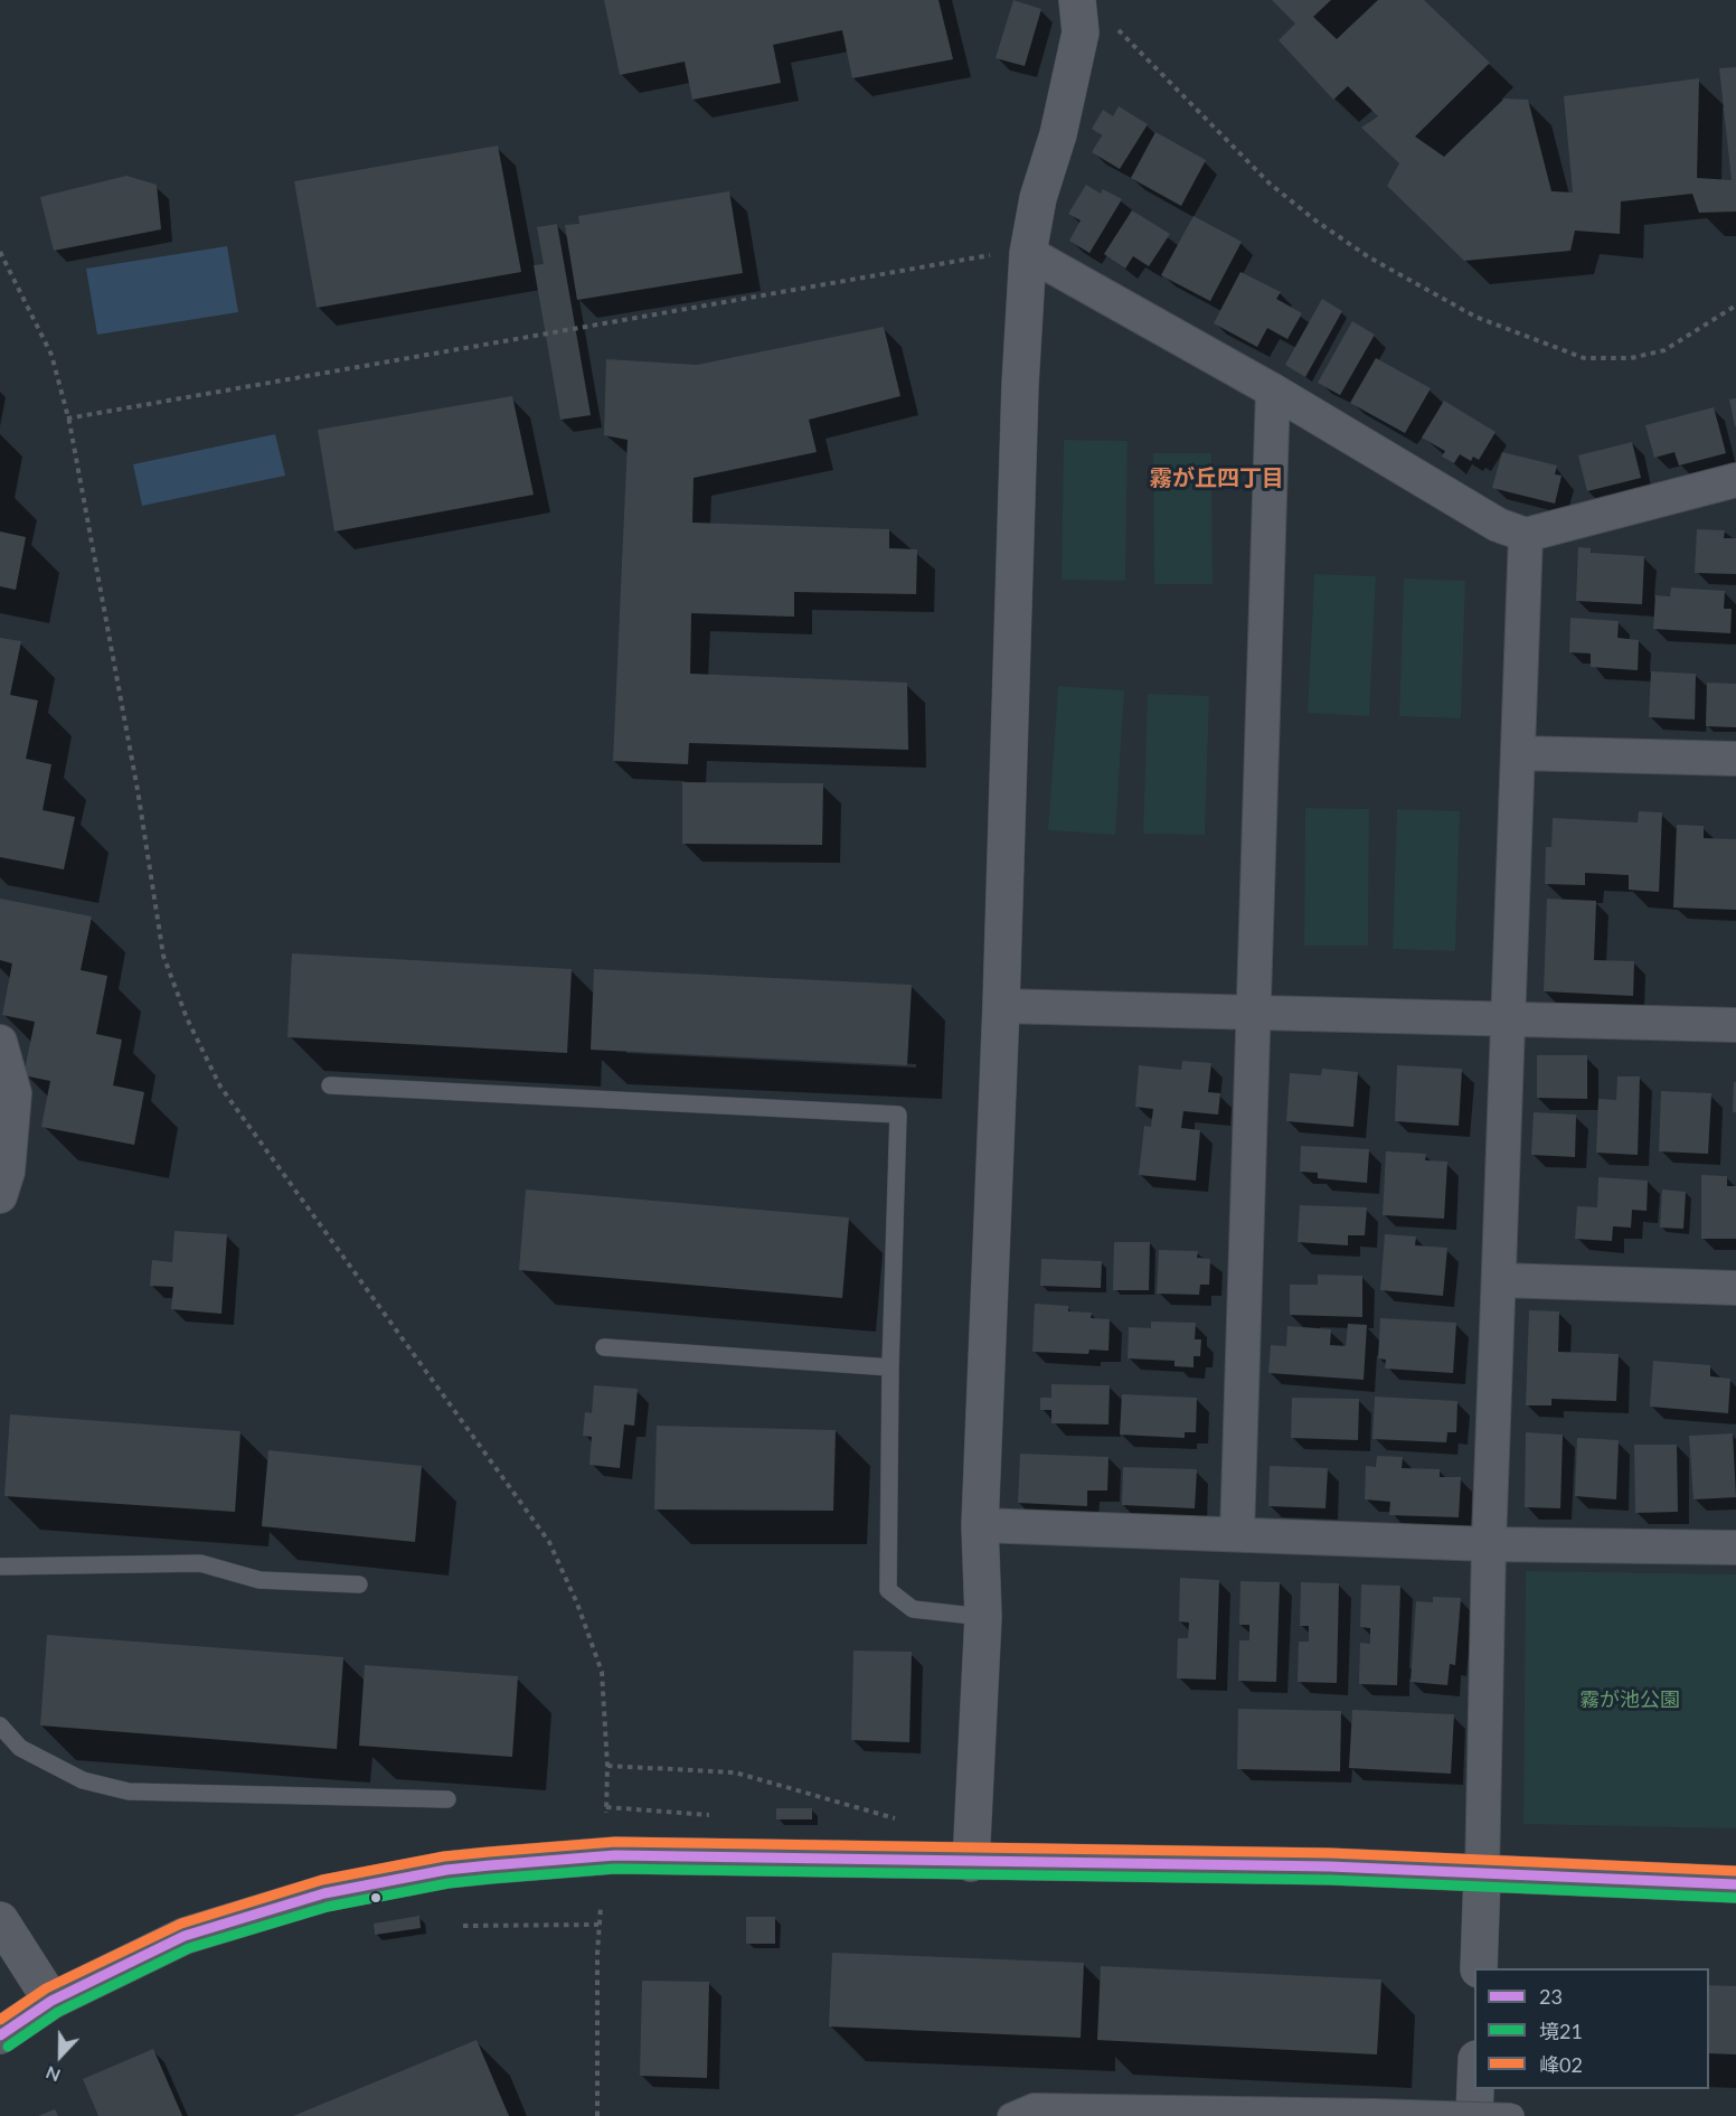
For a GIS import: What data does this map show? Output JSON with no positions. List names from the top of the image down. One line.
{"districts":["霧が丘四丁目"],"parks":["霧が池公園"],"lines":["transit line 峰02","transit line 23","transit line 境21"],"legend":["23","境21","峰02"],"north":"bottom"}
